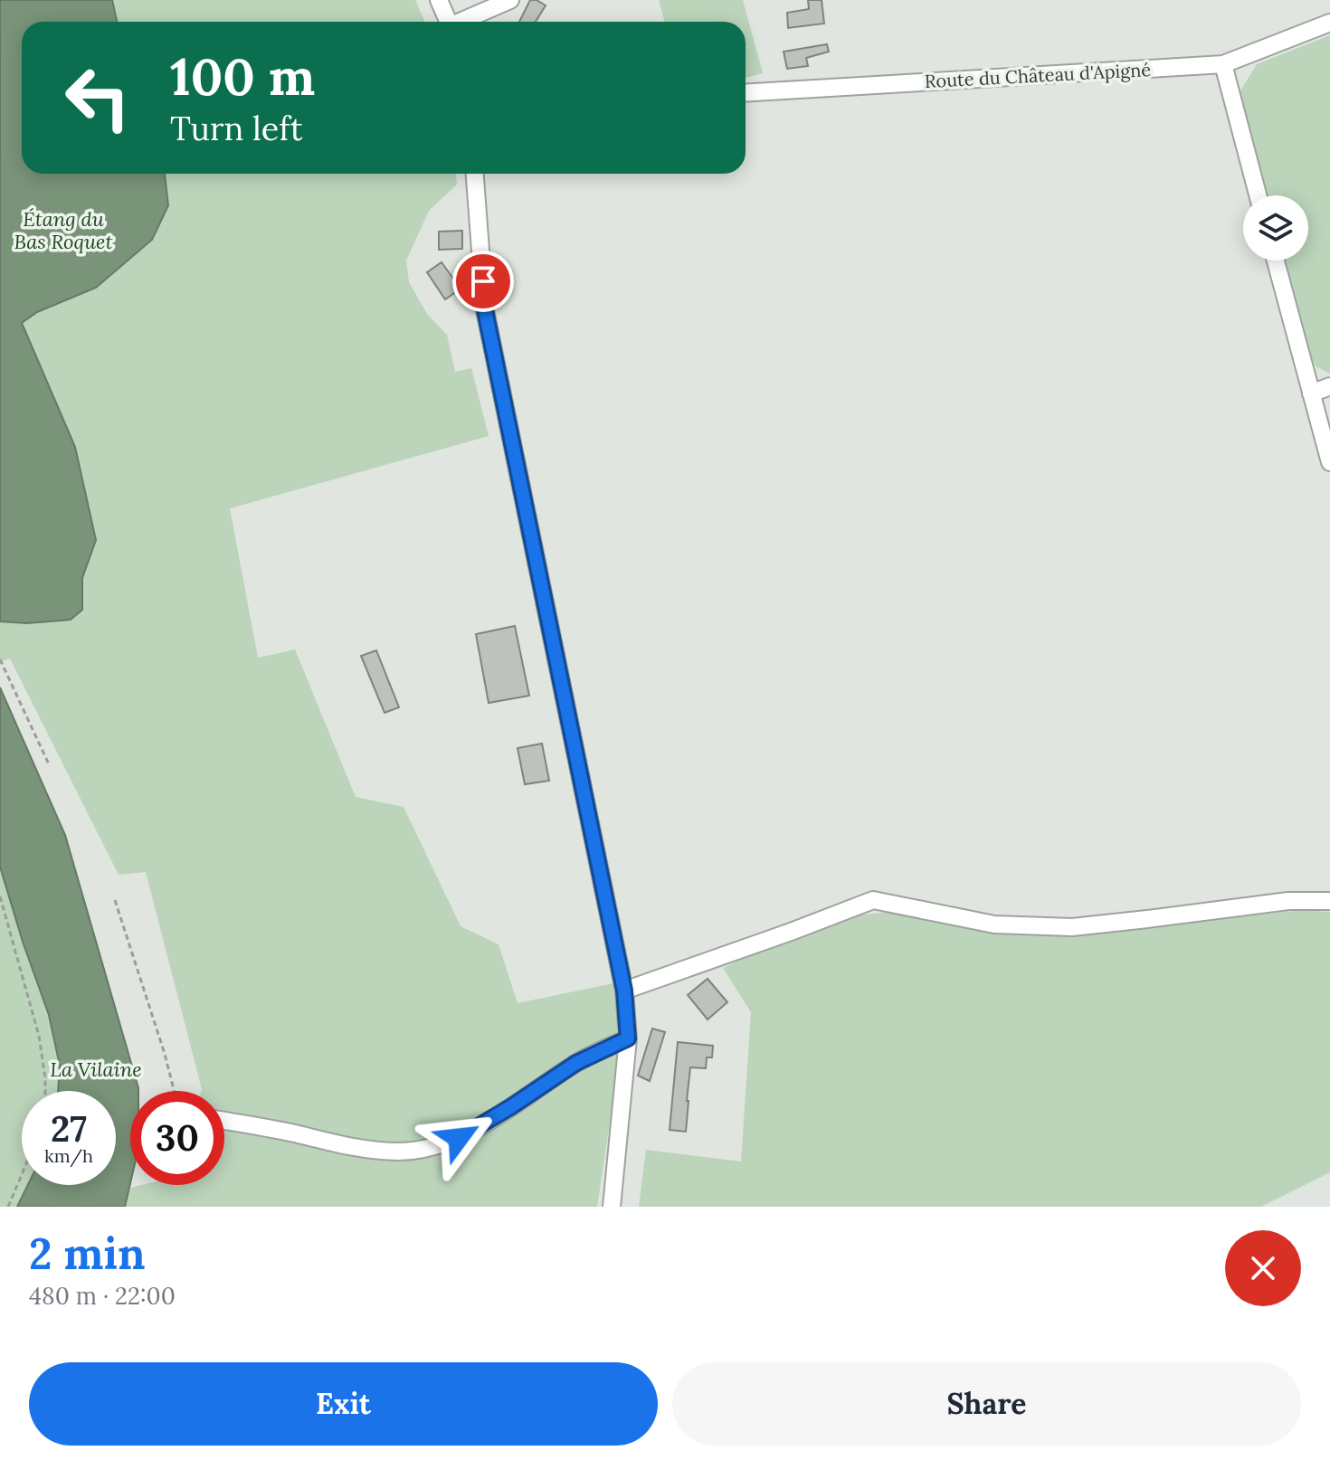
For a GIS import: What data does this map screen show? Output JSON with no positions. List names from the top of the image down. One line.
{"streets":{"street":["Route du Château d'Apigné"]},"water":["Étang du Bas Roquet","La Vilaine"],"page":{"turn":["100 m","Turn left"],"speed":"27 km/h","limit":"30","heading":["2 min","480 m · 22:00"],"buttons":["Exit","Share"]}}
